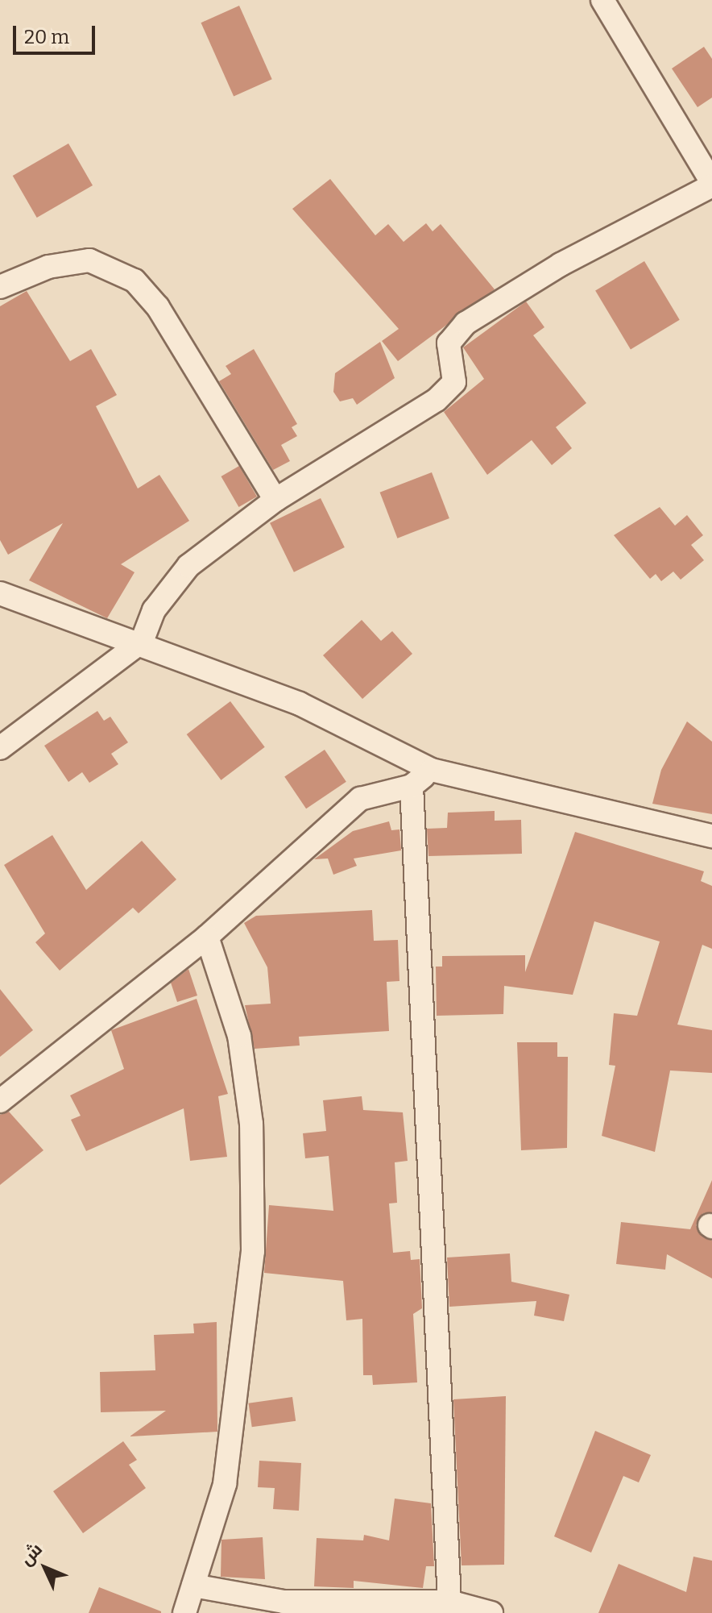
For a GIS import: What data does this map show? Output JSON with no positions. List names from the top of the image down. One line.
{"scale_bar":"20 m","north":"top left"}
